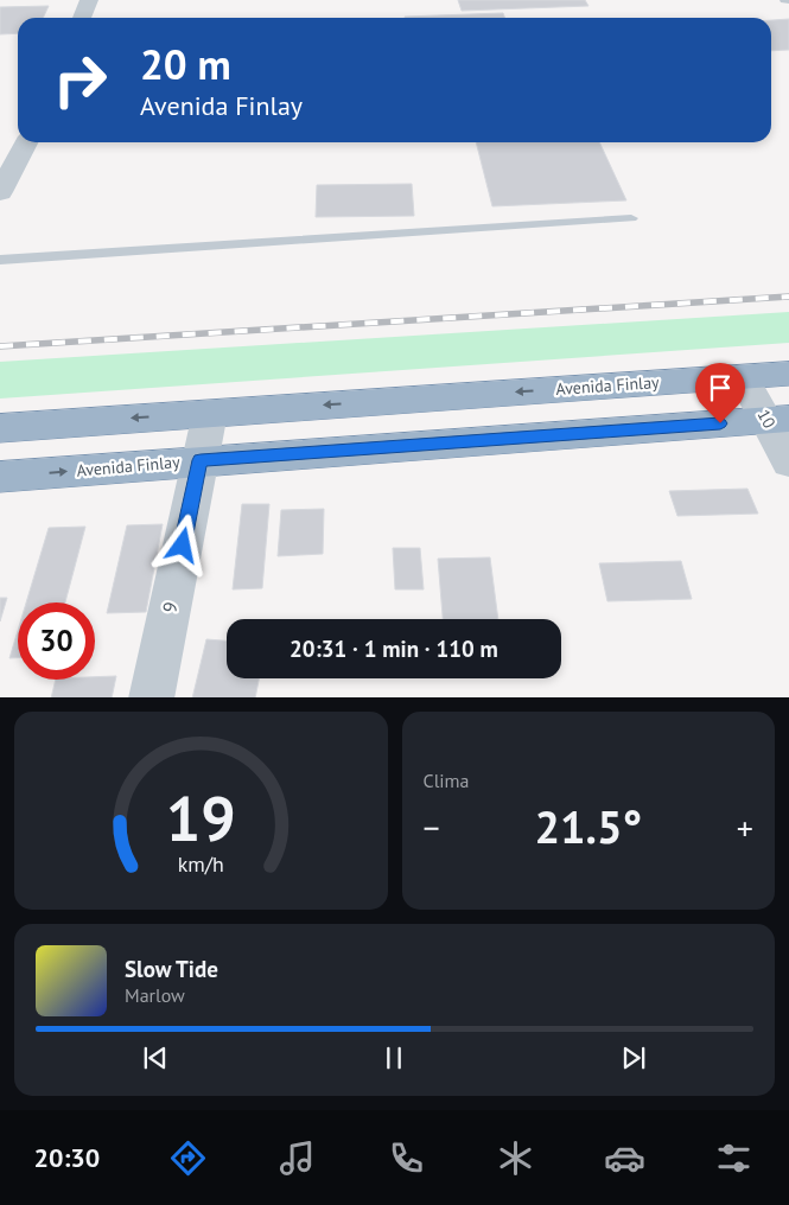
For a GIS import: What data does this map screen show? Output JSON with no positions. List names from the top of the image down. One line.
{"streets":{"highway":["Avenida Finlay"],"street":["10","9"]},"crossings":[["Avenida Finlay","10"],["Avenida Finlay","9"]],"page":{"turn":["20 m","Avenida Finlay"],"limit":"30","trip":"20:31 · 1 min · 110 m","tile":"Clima","heat":["−","21.5°","+"],"song":["Slow Tide","Marlow"],"tabs":"20:30","gauge":["19","km/h"]}}
